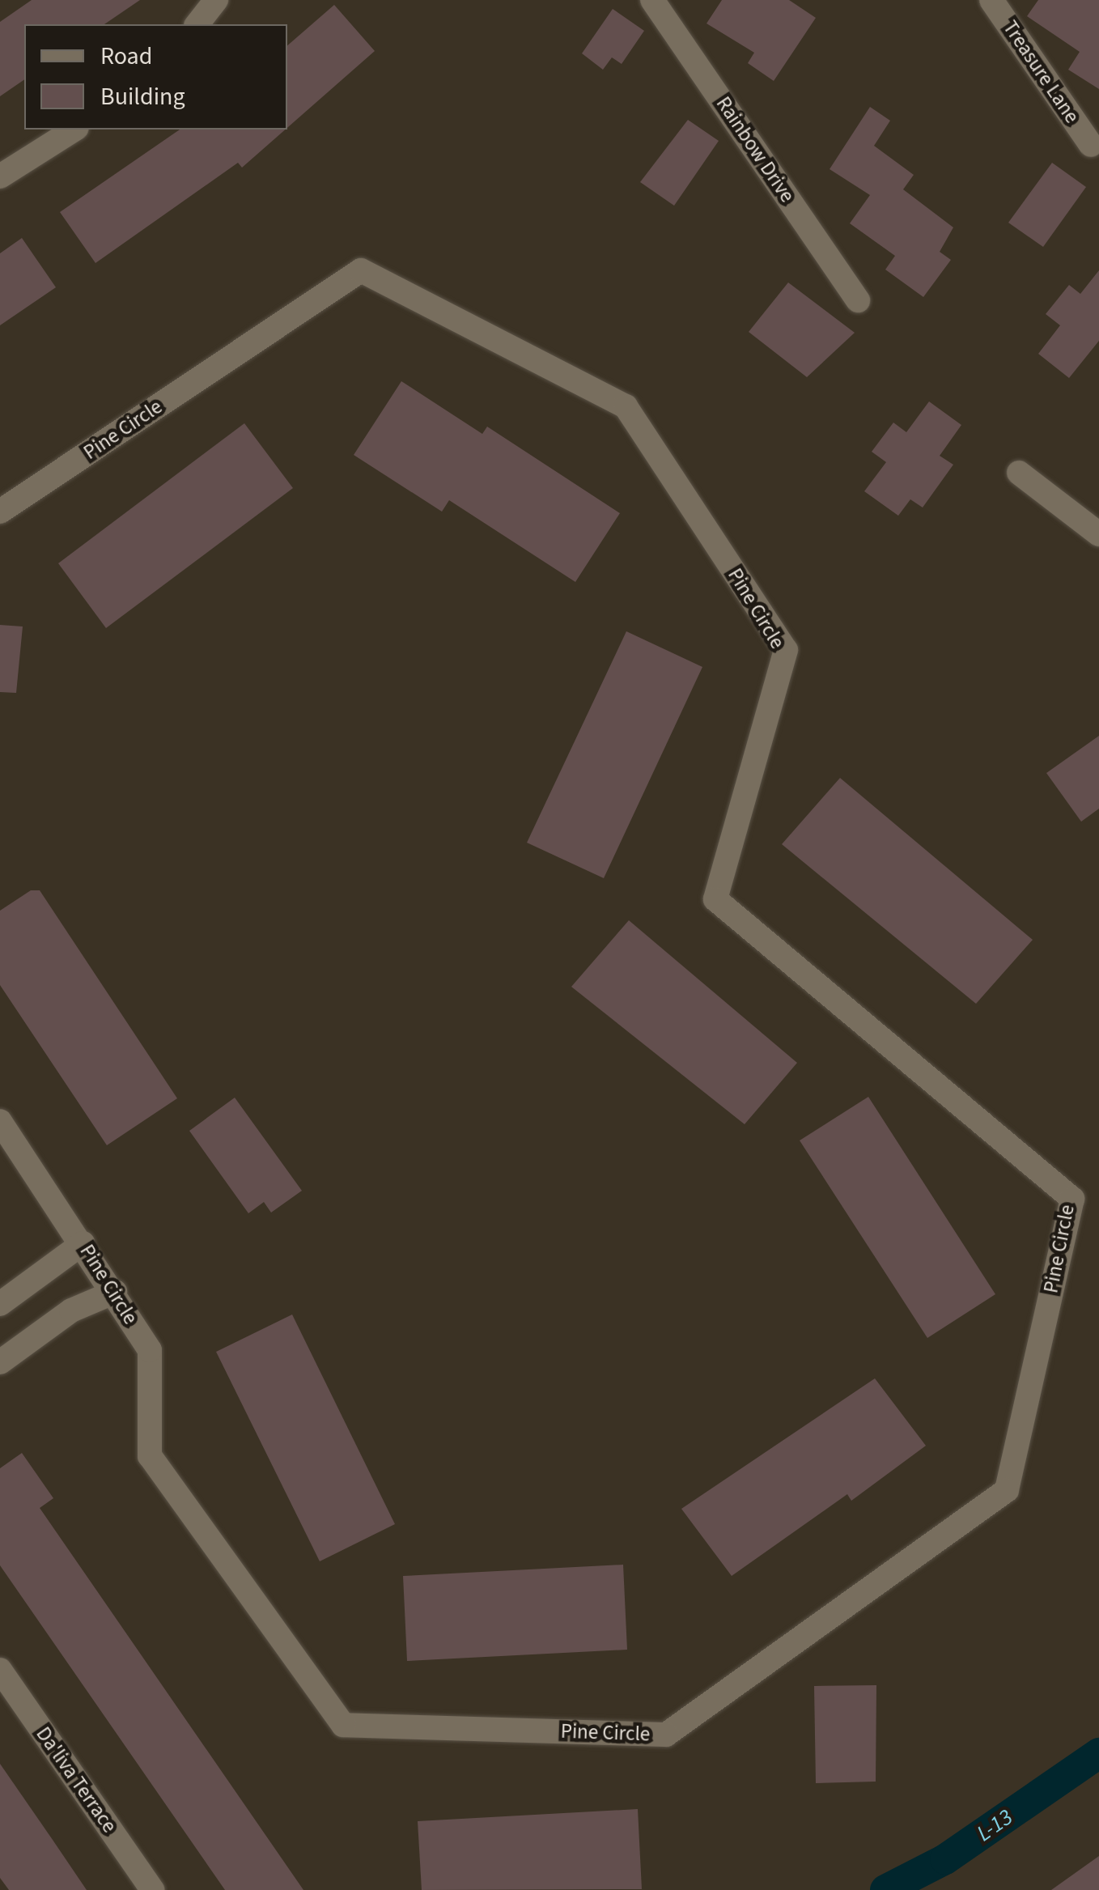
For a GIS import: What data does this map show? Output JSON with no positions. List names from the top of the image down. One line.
{"streets":{"street":["Treasure Lane","Rainbow Drive","Pine Circle","Da'liva Terrace"]},"water":["L-13"],"legend":["Road","Building"]}
